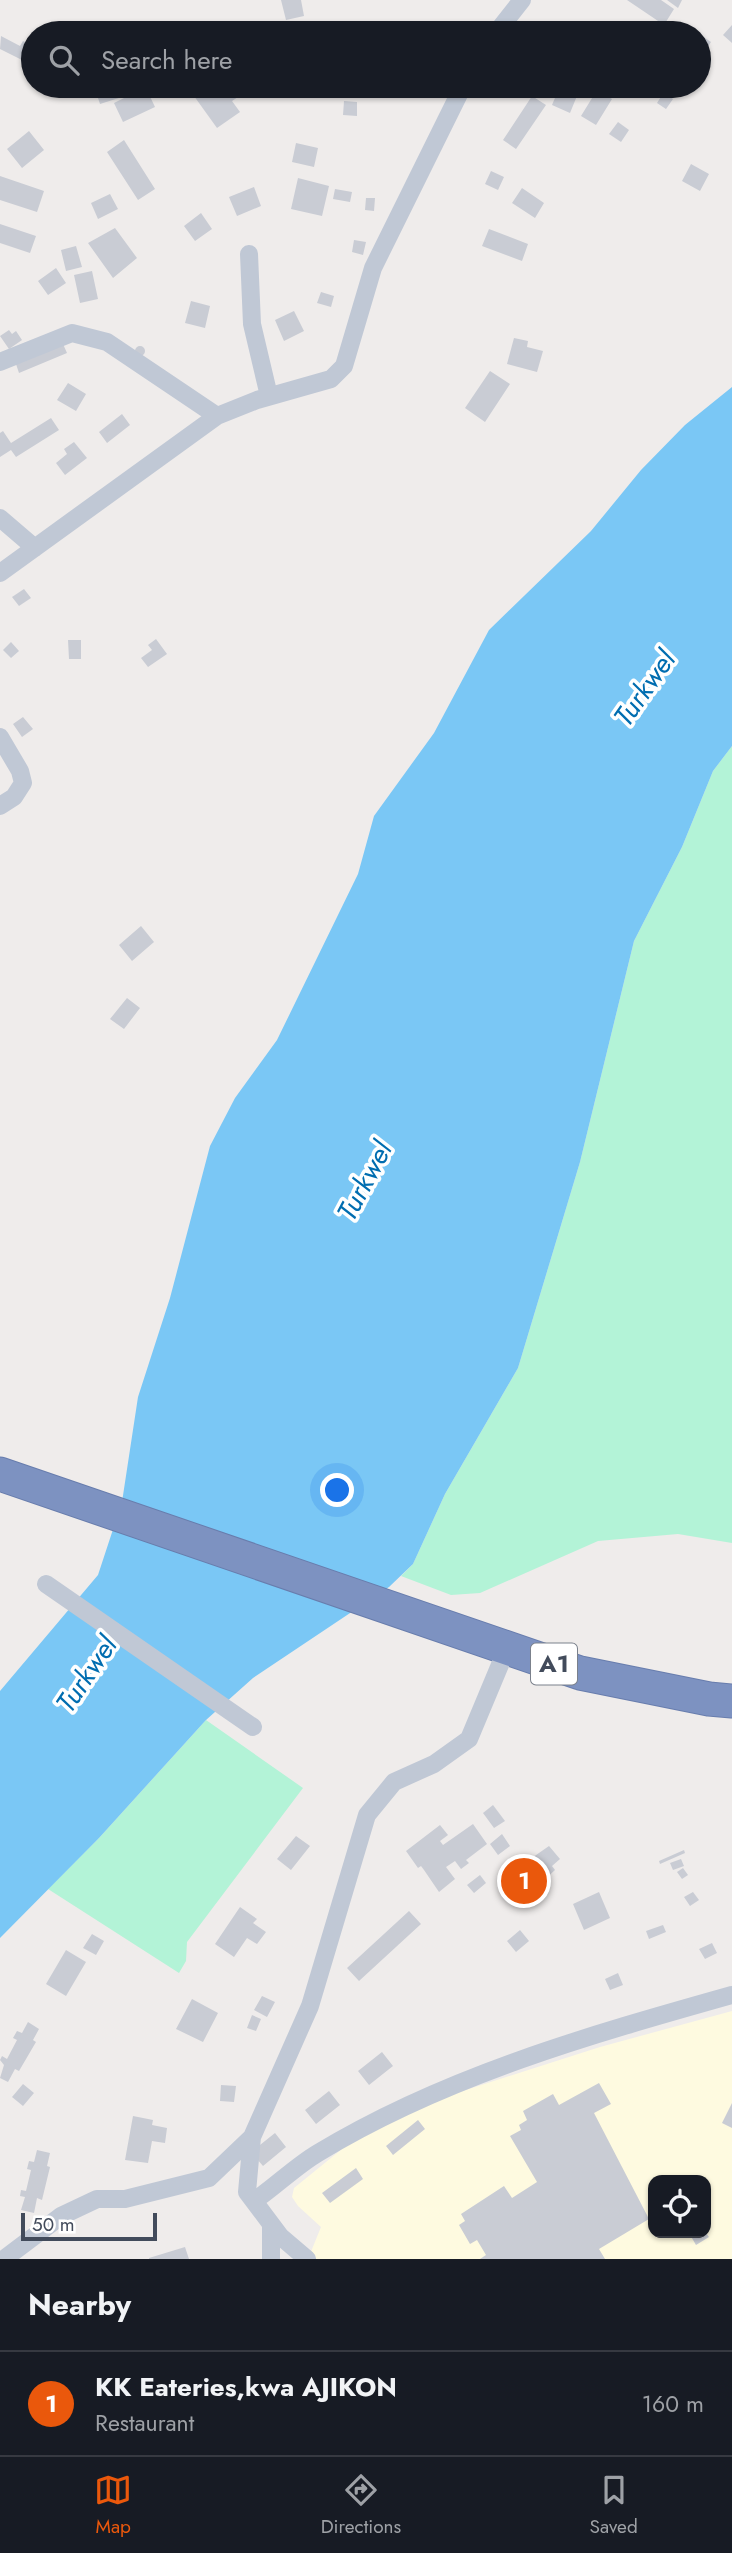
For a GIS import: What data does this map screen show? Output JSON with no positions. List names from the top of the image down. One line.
{"streets":{"highway":["A1"]},"water":["Turkwel"],"scale_bar":"50 m","page":{"search":"Search here","pins":"1","scale":"50 m","heading":"Nearby","list":[{"mark":"1","name":"KK Eateries,kwa AJIKON","note":"Restaurant","value":"160 m"}],"nav":["Map","Directions","Saved"]}}
